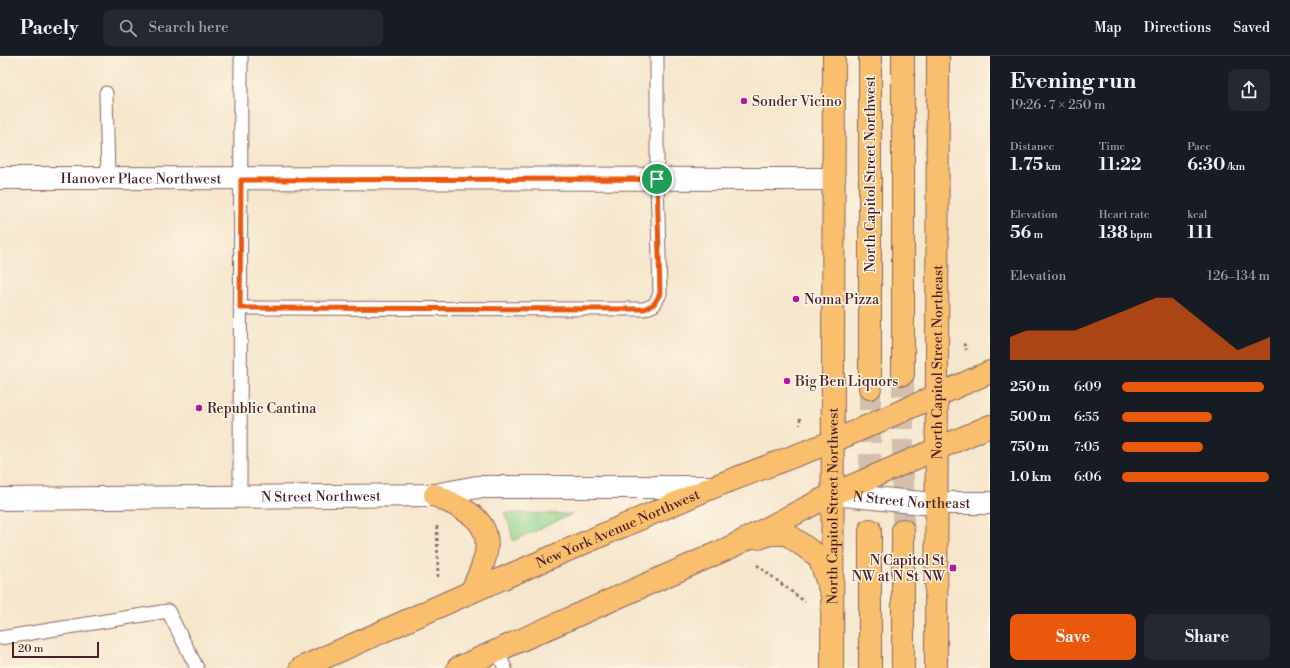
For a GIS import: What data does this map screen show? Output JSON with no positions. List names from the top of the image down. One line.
{"streets":{"main road":["North Capitol Street Northwest","North Capitol Street Northeast","New York Avenue Northwest"],"street":["Hanover Place Northwest","N Street Northwest","N Street Northeast"]},"crossings":[["North Capitol Street Northwest","Hanover Place Northwest"],["North Capitol Street Northwest","N Street Northeast"],["North Capitol Street Northwest","New York Avenue Northwest"],["North Capitol Street Northeast","N Street Northeast"],["North Capitol Street Northeast","New York Avenue Northwest"],["N Street Northwest","New York Avenue Northwest"]],"places":{"other":["Sonder Vicino","Noma Pizza","Big Ben Liquors","Republic Cantina"],"transit":["N Capitol St NW at N St NW"]},"scale_bar":"20 m","page":{"header":"Pacely","search":"Search here","nav":["Map","Directions","Saved"],"heading":["Evening run","19:26 · 7 × 250 m"],"stats":[["Distance","1.75 km"],["Time","11:22"],["Pace","6:30 /km"],["Elevation","56 m"],["Heart rate","138 bpm"],["kcal","111"]],"chart":["Elevation","126–134 m"],"list":[{"name":"250 m","note":"6:09"},{"name":"500 m","note":"6:55"},{"name":"750 m","note":"7:05"},{"name":"1.0 km","note":"6:06"}],"buttons":["Save","Share"],"scale":"20 m"}}
